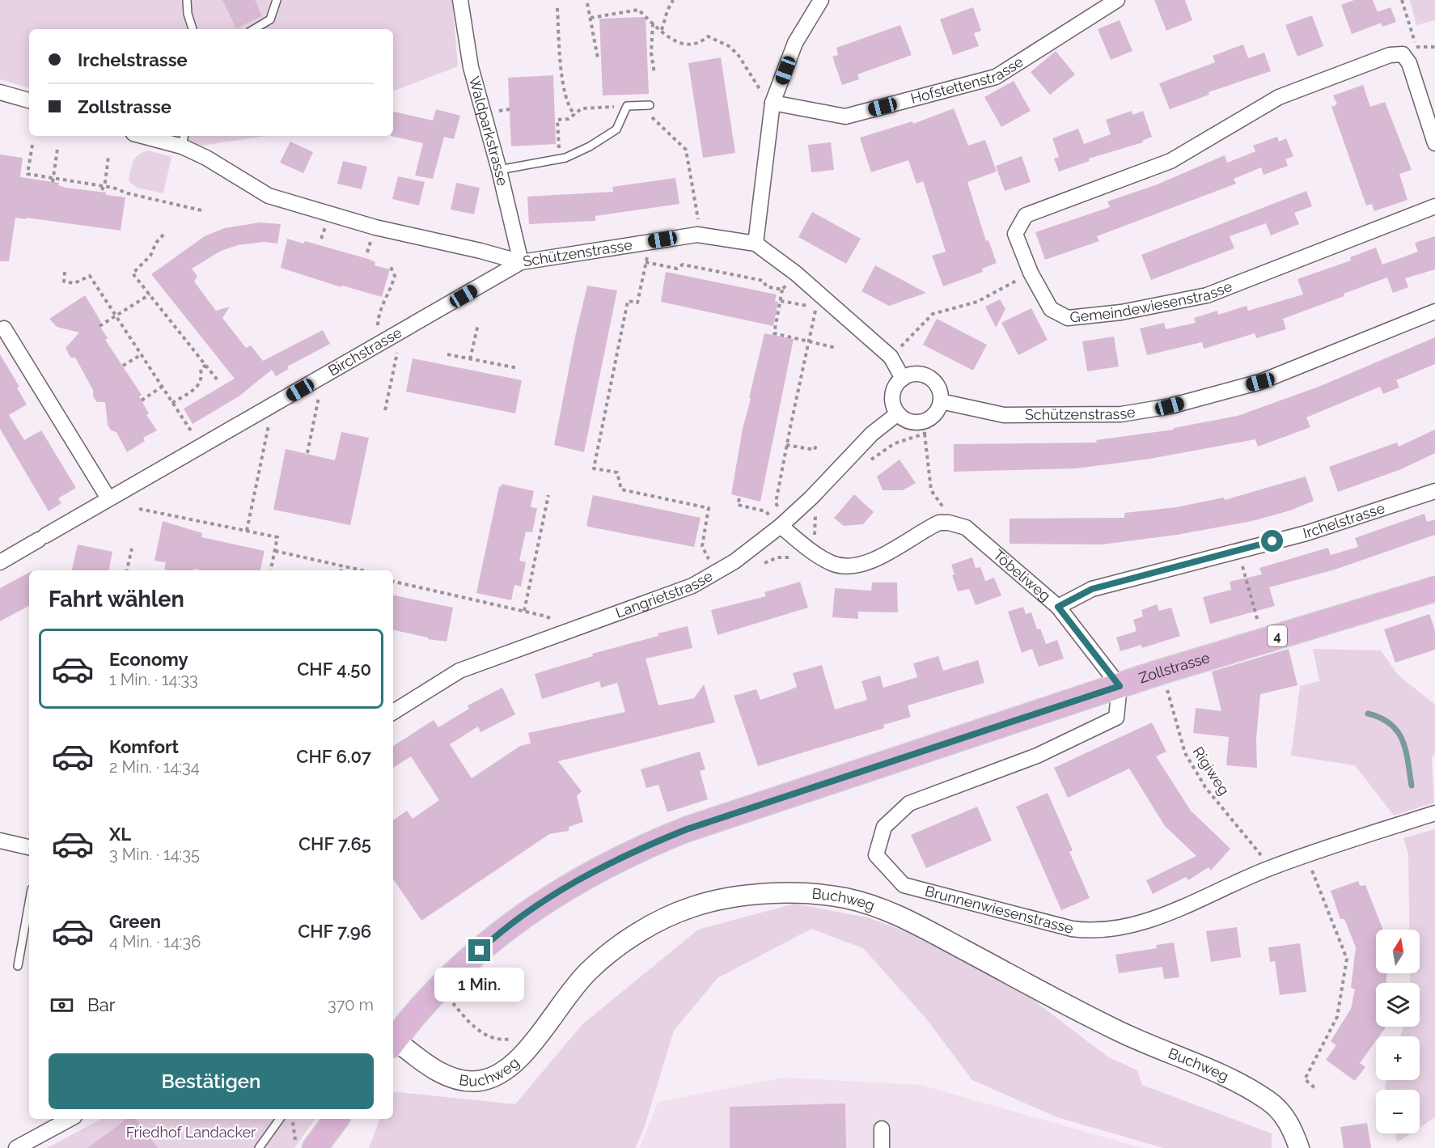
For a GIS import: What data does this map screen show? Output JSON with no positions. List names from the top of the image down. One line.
{"streets":{"main road":["4","Zollstrasse"],"street":["Hofstettenstrasse","Waldparkstrasse","Schützenstrasse","Gemeindewiesenstrasse","Birchstrasse","Irchelstrasse","Töbeliweg","Langrietstrasse","Buchweg","Brunnenwiesenstrasse"],"path":["Rigiweg"]},"crossings":[["Waldparkstrasse","Schützenstrasse"],["Waldparkstrasse","Birchstrasse"],["Schützenstrasse","Birchstrasse"],["Schützenstrasse","Langrietstrasse"],["Irchelstrasse","Töbeliweg"],["Töbeliweg","Zollstrasse"],["Töbeliweg","Brunnenwiesenstrasse"],["Zollstrasse","Rigiweg"],["Zollstrasse","Brunnenwiesenstrasse"],["Rigiweg","Brunnenwiesenstrasse"]],"parks":["Friedhof Landacker"],"north":"top","page":{"banner":["Irchelstrasse","Zollstrasse"],"heading":"Fahrt wählen","list":[{"name":"Economy","note":"1 Min. · 14:33","value":"CHF 4.50"},{"name":"Komfort","note":"2 Min. · 14:34","value":"CHF 6.07"},{"name":"XL","note":"3 Min. · 14:35","value":"CHF 7.65"},{"name":"Green","note":"4 Min. · 14:36","value":"CHF 7.96"}],"map_buttons":["+","−"],"bubble":"1 Min.","pay":["Bar","370 m"],"buttons":"Bestätigen"}}
